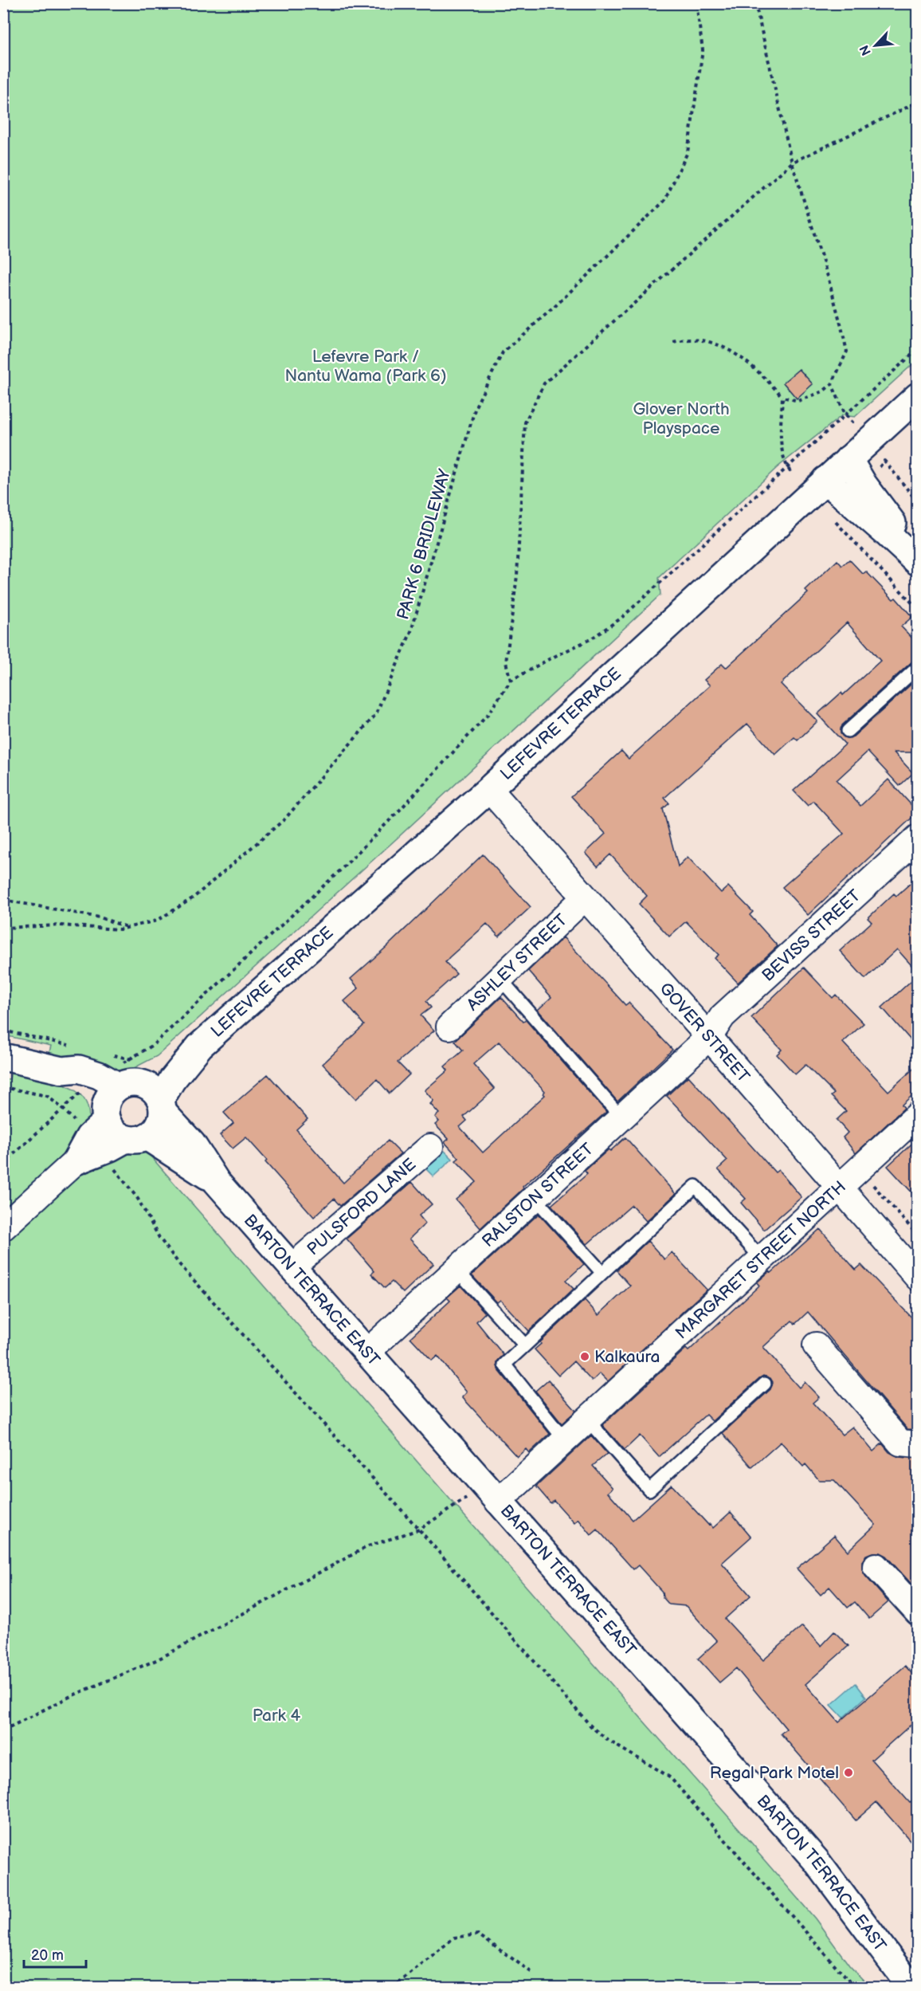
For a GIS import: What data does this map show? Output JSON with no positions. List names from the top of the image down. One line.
{"streets":{"street":["LEFEVRE TERRACE","BEVISS STREET","ASHLEY STREET","GOVER STREET","RALSTON STREET","PULSFORD LANE","MARGARET STREET NORTH","BARTON TERRACE EAST"],"path":["PARK 6 BRIDLEWAY"]},"crossings":[["LEFEVRE TERRACE","GOVER STREET"],["LEFEVRE TERRACE","BARTON TERRACE EAST"],["BEVISS STREET","GOVER STREET"],["BEVISS STREET","RALSTON STREET"],["ASHLEY STREET","GOVER STREET"],["GOVER STREET","RALSTON STREET"],["GOVER STREET","MARGARET STREET NORTH"],["RALSTON STREET","BARTON TERRACE EAST"],["PULSFORD LANE","BARTON TERRACE EAST"],["MARGARET STREET NORTH","BARTON TERRACE EAST"]],"parks":["Lefevre Park / Nantu Wama (Park 6)","Glover North Playspace","Park 4"],"places":["Kalkaura","Regal Park Motel"],"scale_bar":"20 m","north":"bottom left"}
